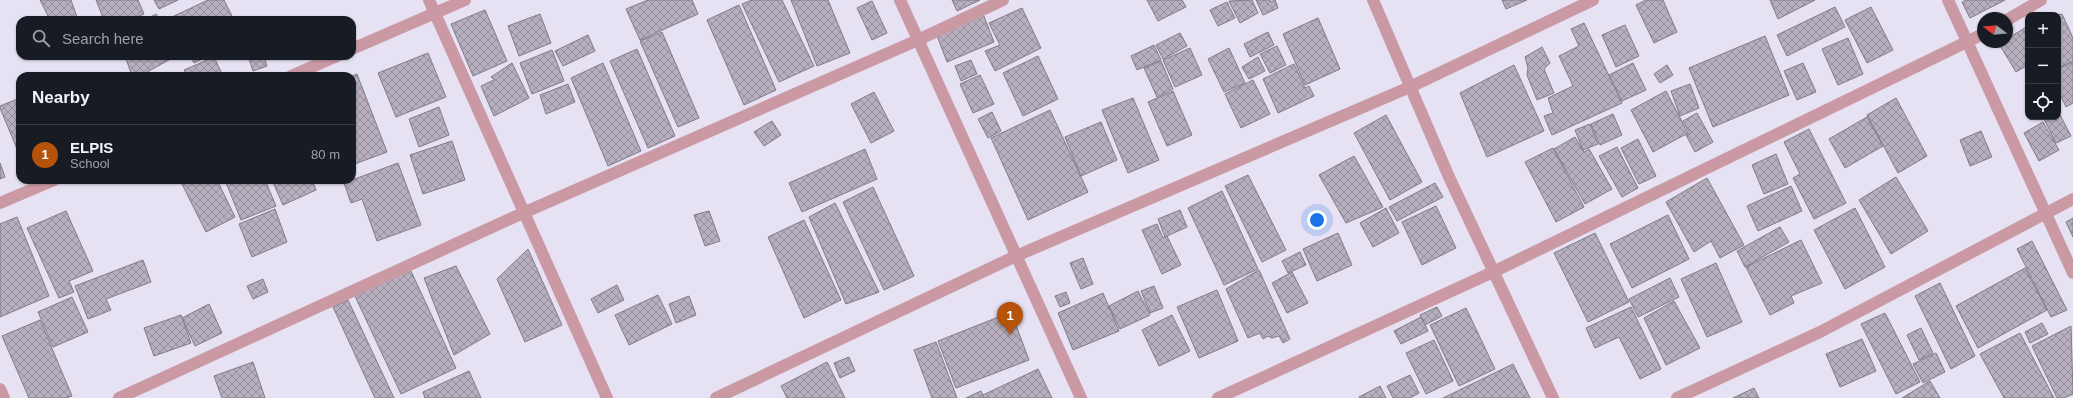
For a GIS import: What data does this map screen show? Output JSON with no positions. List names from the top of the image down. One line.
{"north":"left","page":{"map_buttons":["+","−"],"search":"Search here","heading":"Nearby","list":[{"mark":"1","name":"ELPIS","note":"School","value":"80 m"}],"pins":"1"}}
